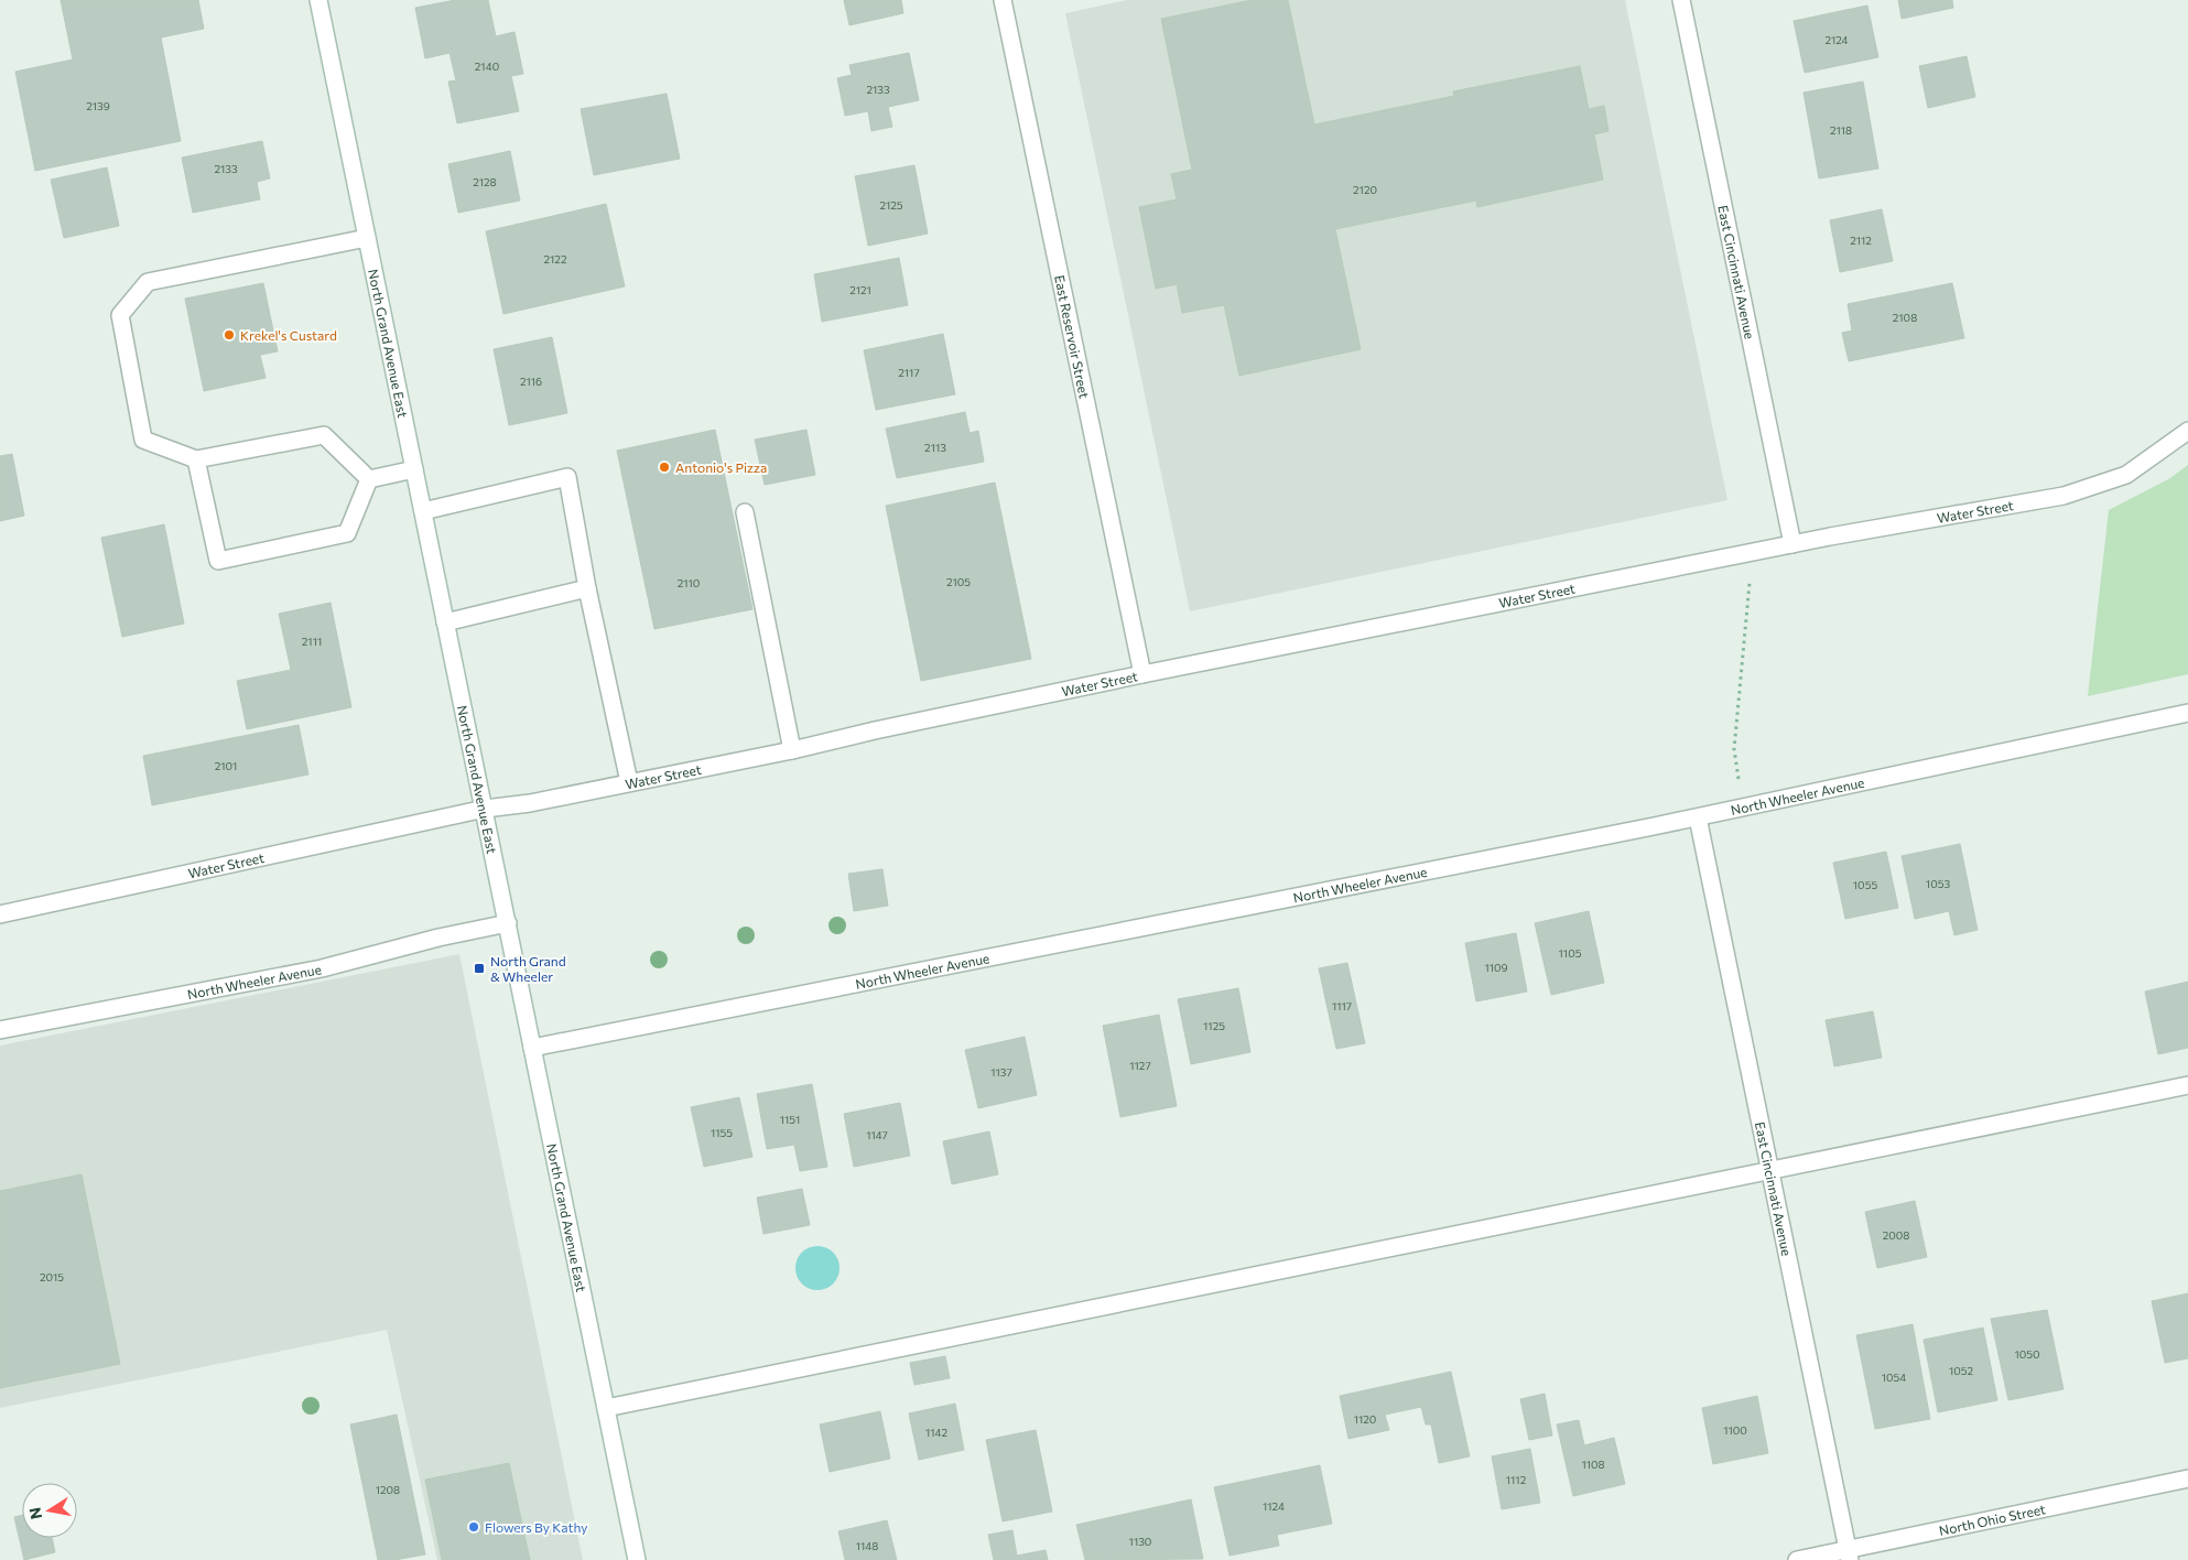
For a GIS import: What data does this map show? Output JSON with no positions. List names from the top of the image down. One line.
{"streets":{"street":["East Cincinnati Avenue","East Reservoir Street","North Grand Avenue East","Water Street","North Wheeler Avenue","North Ohio Street"]},"crossings":[["East Cincinnati Avenue","Water Street"],["East Cincinnati Avenue","North Wheeler Avenue"],["East Cincinnati Avenue","North Ohio Street"],["East Reservoir Street","Water Street"],["North Grand Avenue East","Water Street"],["North Grand Avenue East","North Wheeler Avenue"]],"places":{"other":["Krekel's Custard","Antonio's Pizza","Flowers By Kathy"],"transit":["North Grand & Wheeler"]},"house_numbers":["2124","2140","2133","2139","2118","2133","2128","2120","2125","2112","2122","2121","2108","2117","2116","2113","2105","2110","2111","2101","1053","1055","1105","1109","1117","1125","1127","1137","1151","1155","1147","2008","2015","1050","1052","1054","1120","1100","1142","1108","1112","1208","1124","1130","1148"],"north":"left"}
